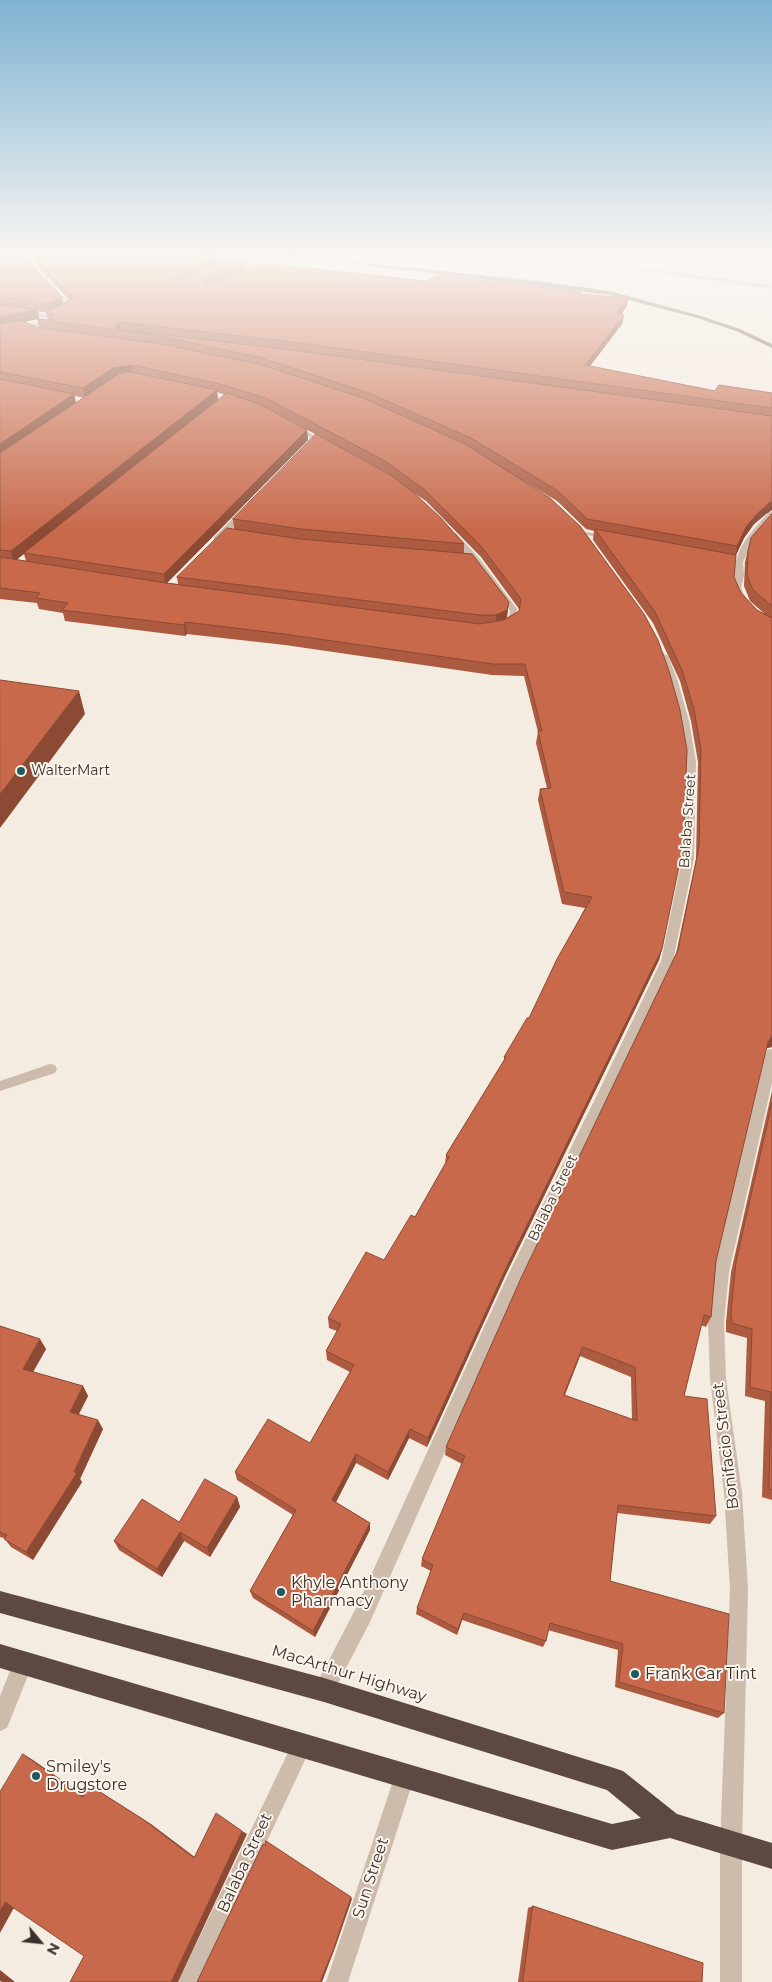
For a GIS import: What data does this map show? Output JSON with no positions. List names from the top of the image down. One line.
{"streets":{"highway":["MacArthur Highway"],"street":["Balaba Street","Bonifacio Street","Sun Street"]},"crossings":[["Balaba Street","MacArthur Highway"],["Bonifacio Street","MacArthur Highway"],["MacArthur Highway","Sun Street"]],"places":["WalterMart","Khyle Anthony Pharmacy","Frank Car Tint","Smiley's Drugstore"],"north":"bottom right"}
